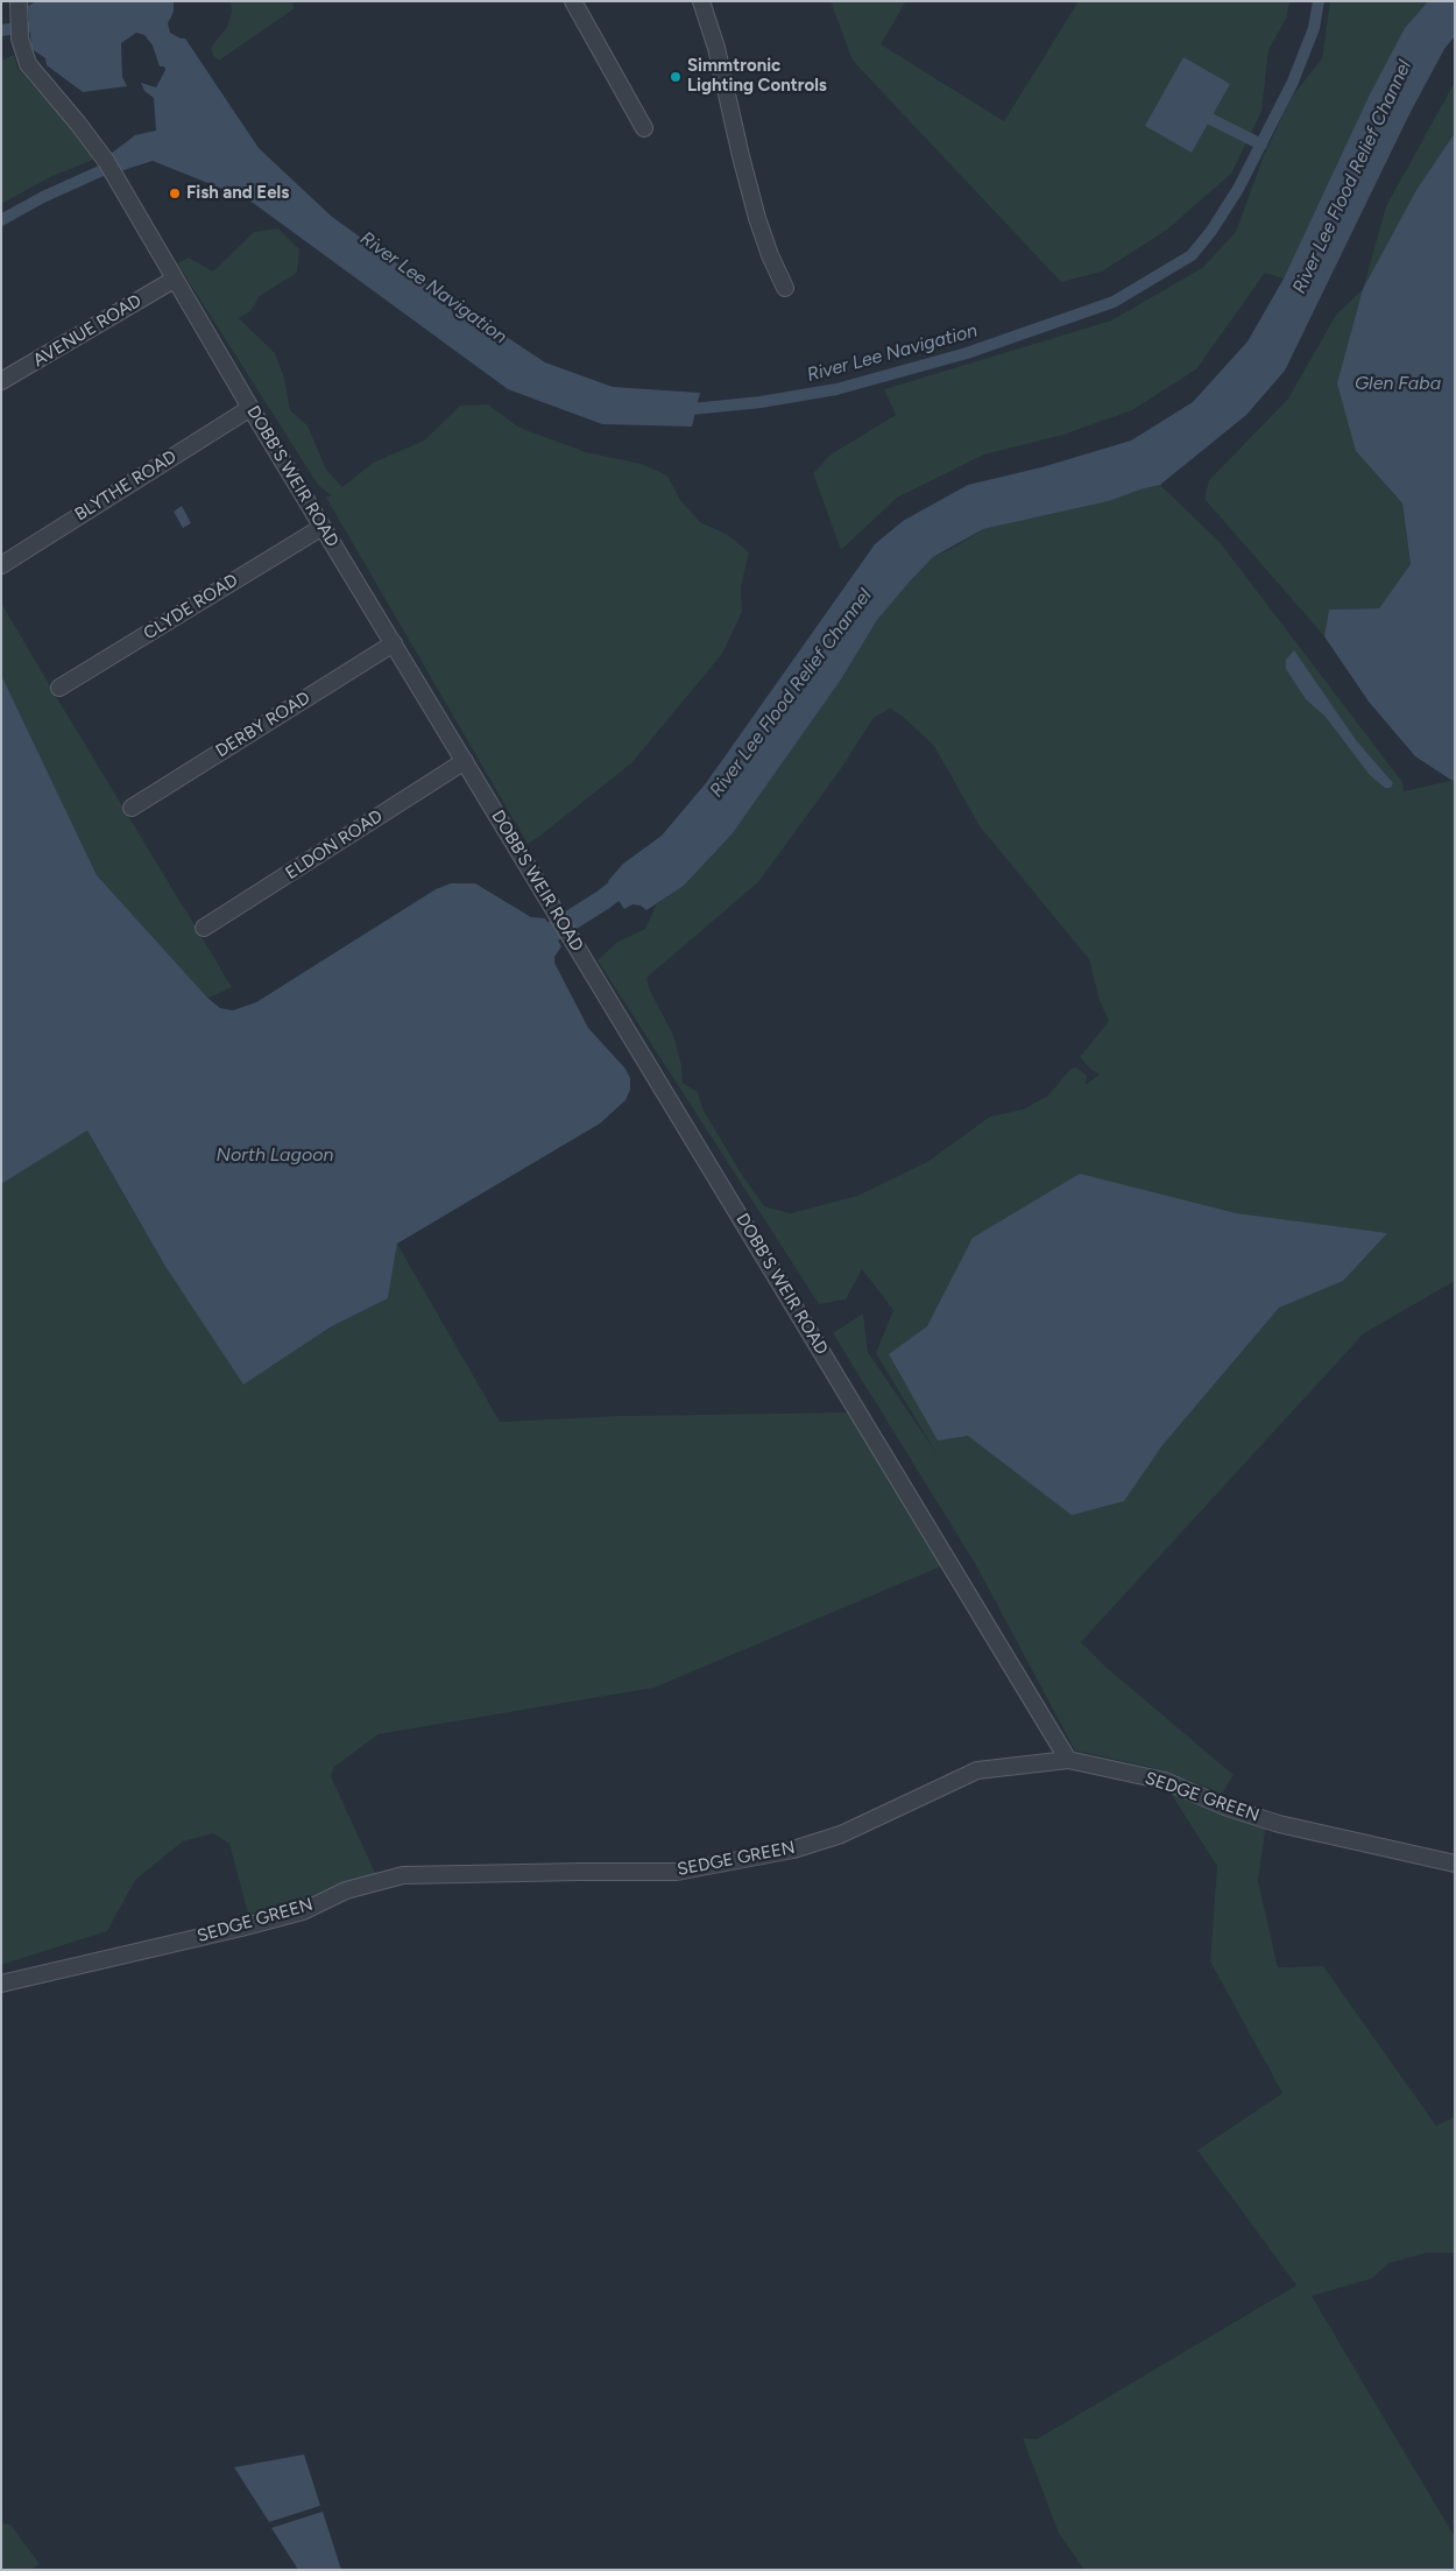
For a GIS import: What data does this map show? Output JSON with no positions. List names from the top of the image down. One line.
{"streets":{"street":["AVENUE ROAD","DOBB'S WEIR ROAD","BLYTHE ROAD","CLYDE ROAD","DERBY ROAD","ELDON ROAD","SEDGE GREEN"]},"crossings":[["AVENUE ROAD","DOBB'S WEIR ROAD"],["DOBB'S WEIR ROAD","BLYTHE ROAD"],["DOBB'S WEIR ROAD","CLYDE ROAD"],["DOBB'S WEIR ROAD","DERBY ROAD"],["DOBB'S WEIR ROAD","ELDON ROAD"],["DOBB'S WEIR ROAD","SEDGE GREEN"]],"water":["River Lee Flood Relief Channel","River Lee Navigation","Glen Faba","North Lagoon"],"places":["Simmtronic Lighting Controls","Fish and Eels"]}
